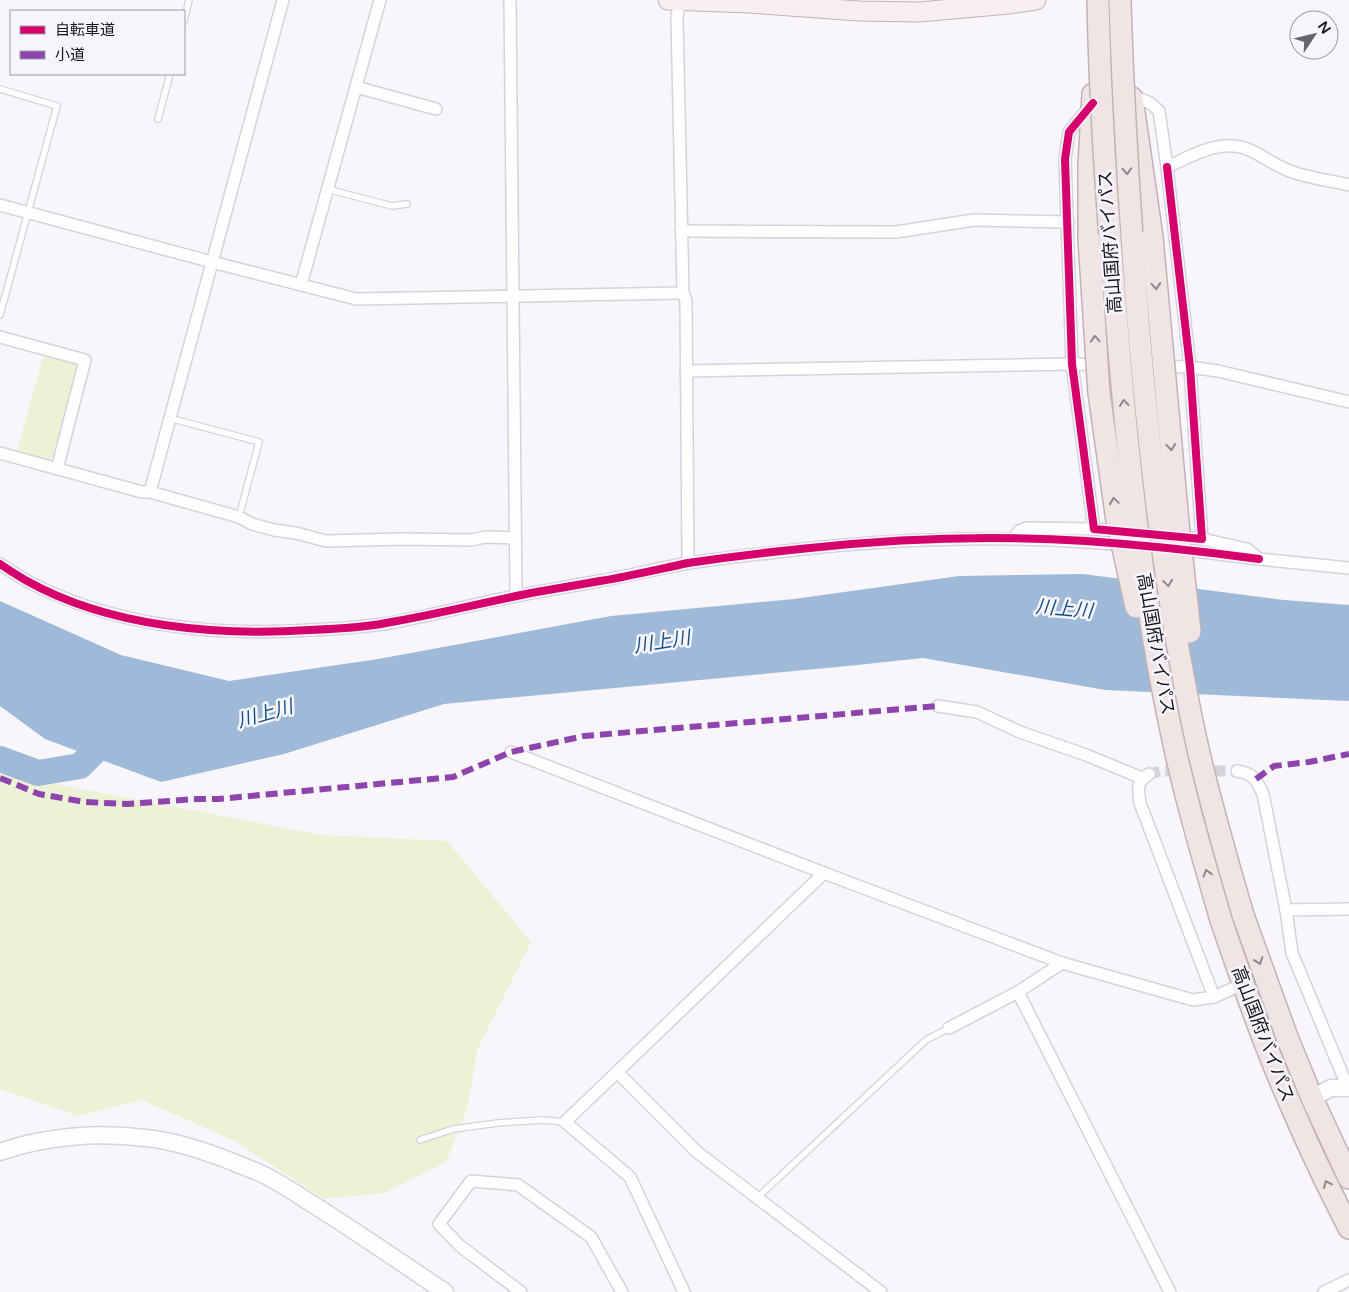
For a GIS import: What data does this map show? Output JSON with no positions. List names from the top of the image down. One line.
{"streets":{"highway":["高山国府バイパス"]},"water":["川上川"],"legend":["自転車道","小道"],"north":"top right"}
